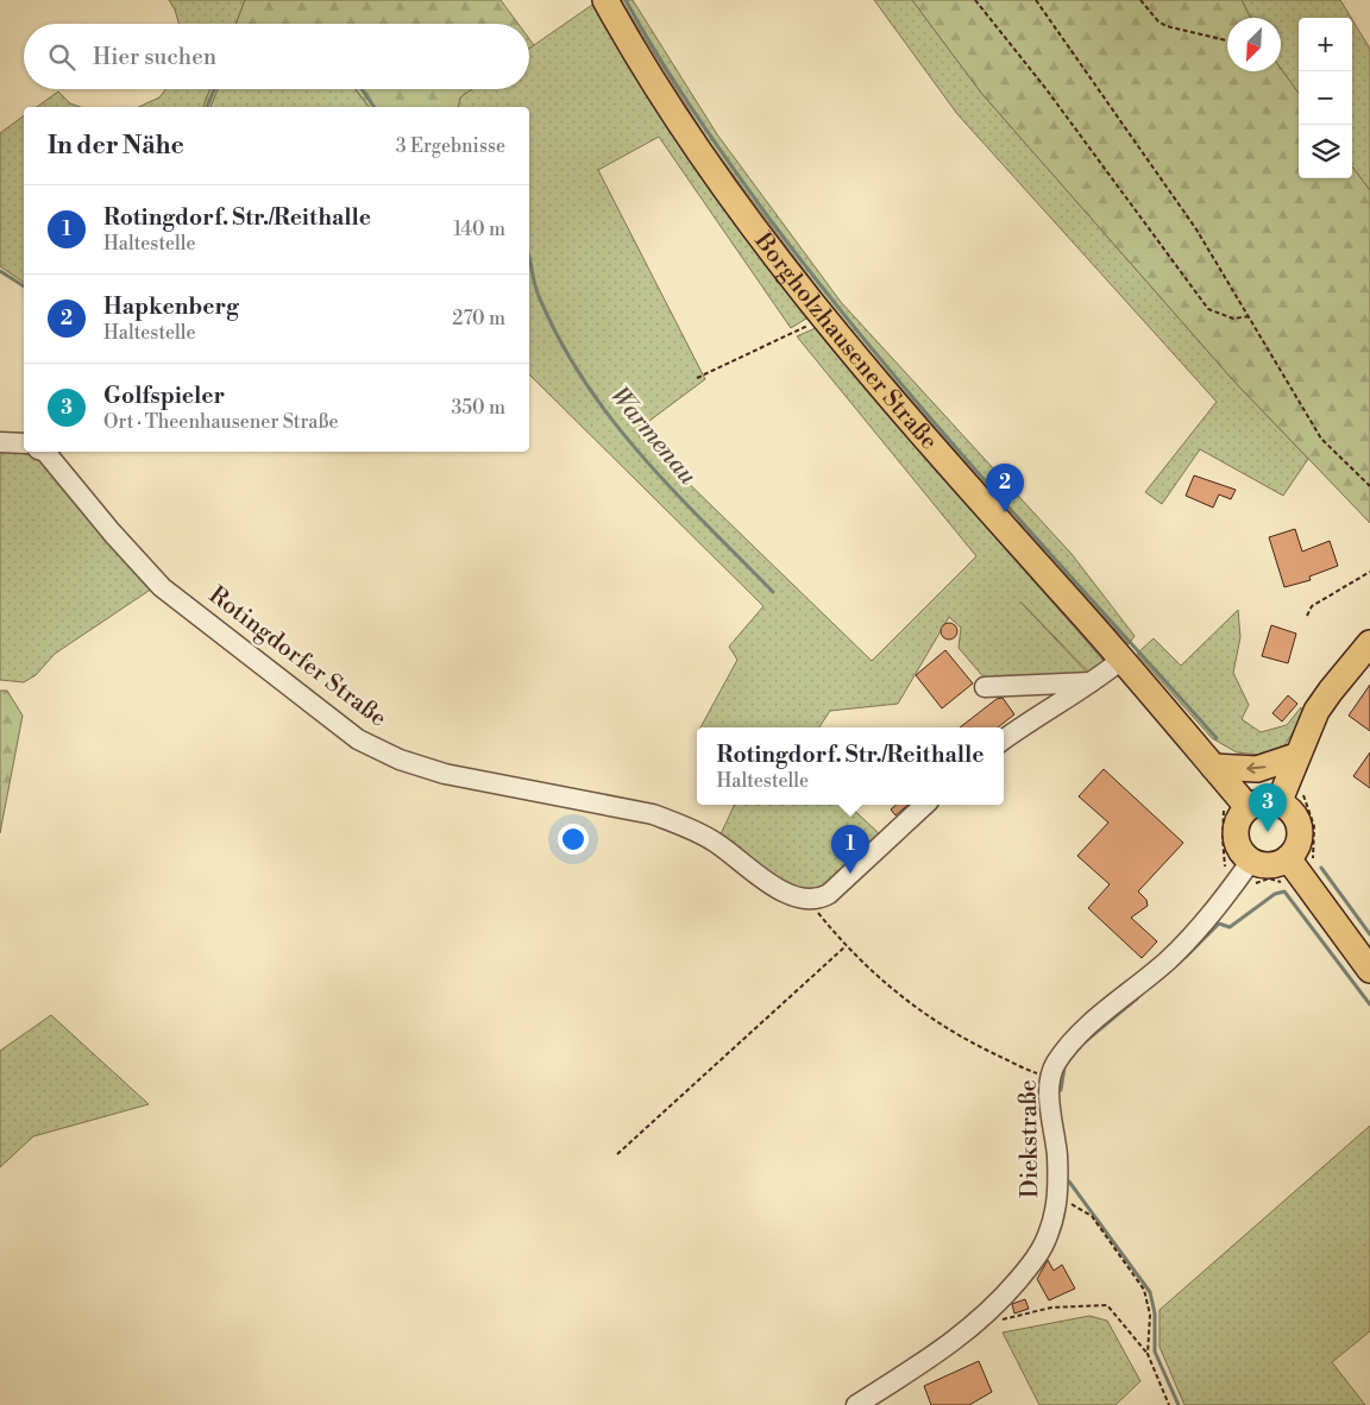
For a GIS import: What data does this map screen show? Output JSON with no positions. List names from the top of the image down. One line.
{"streets":{"main road":["Borgholzhausener Straße"],"street":["Rotingdorfer Straße","Diekstraße"]},"crossings":[["Borgholzhausener Straße","Diekstraße"]],"water":["Warmenau"],"north":"bottom left","page":{"map_buttons":["+","−"],"search":"Hier suchen","heading":["In der Nähe","3 Ergebnisse"],"list":[{"mark":"1","name":"Rotingdorf. Str./Reithalle","note":"Haltestelle","value":"140 m"},{"mark":"2","name":"Hapkenberg","note":"Haltestelle","value":"270 m"},{"mark":"3","name":"Golfspieler","note":"Ort · Theenhausener Straße","value":"350 m"}],"pins":["2","3","1"],"popup":["Rotingdorf. Str./Reithalle","Haltestelle"]}}
